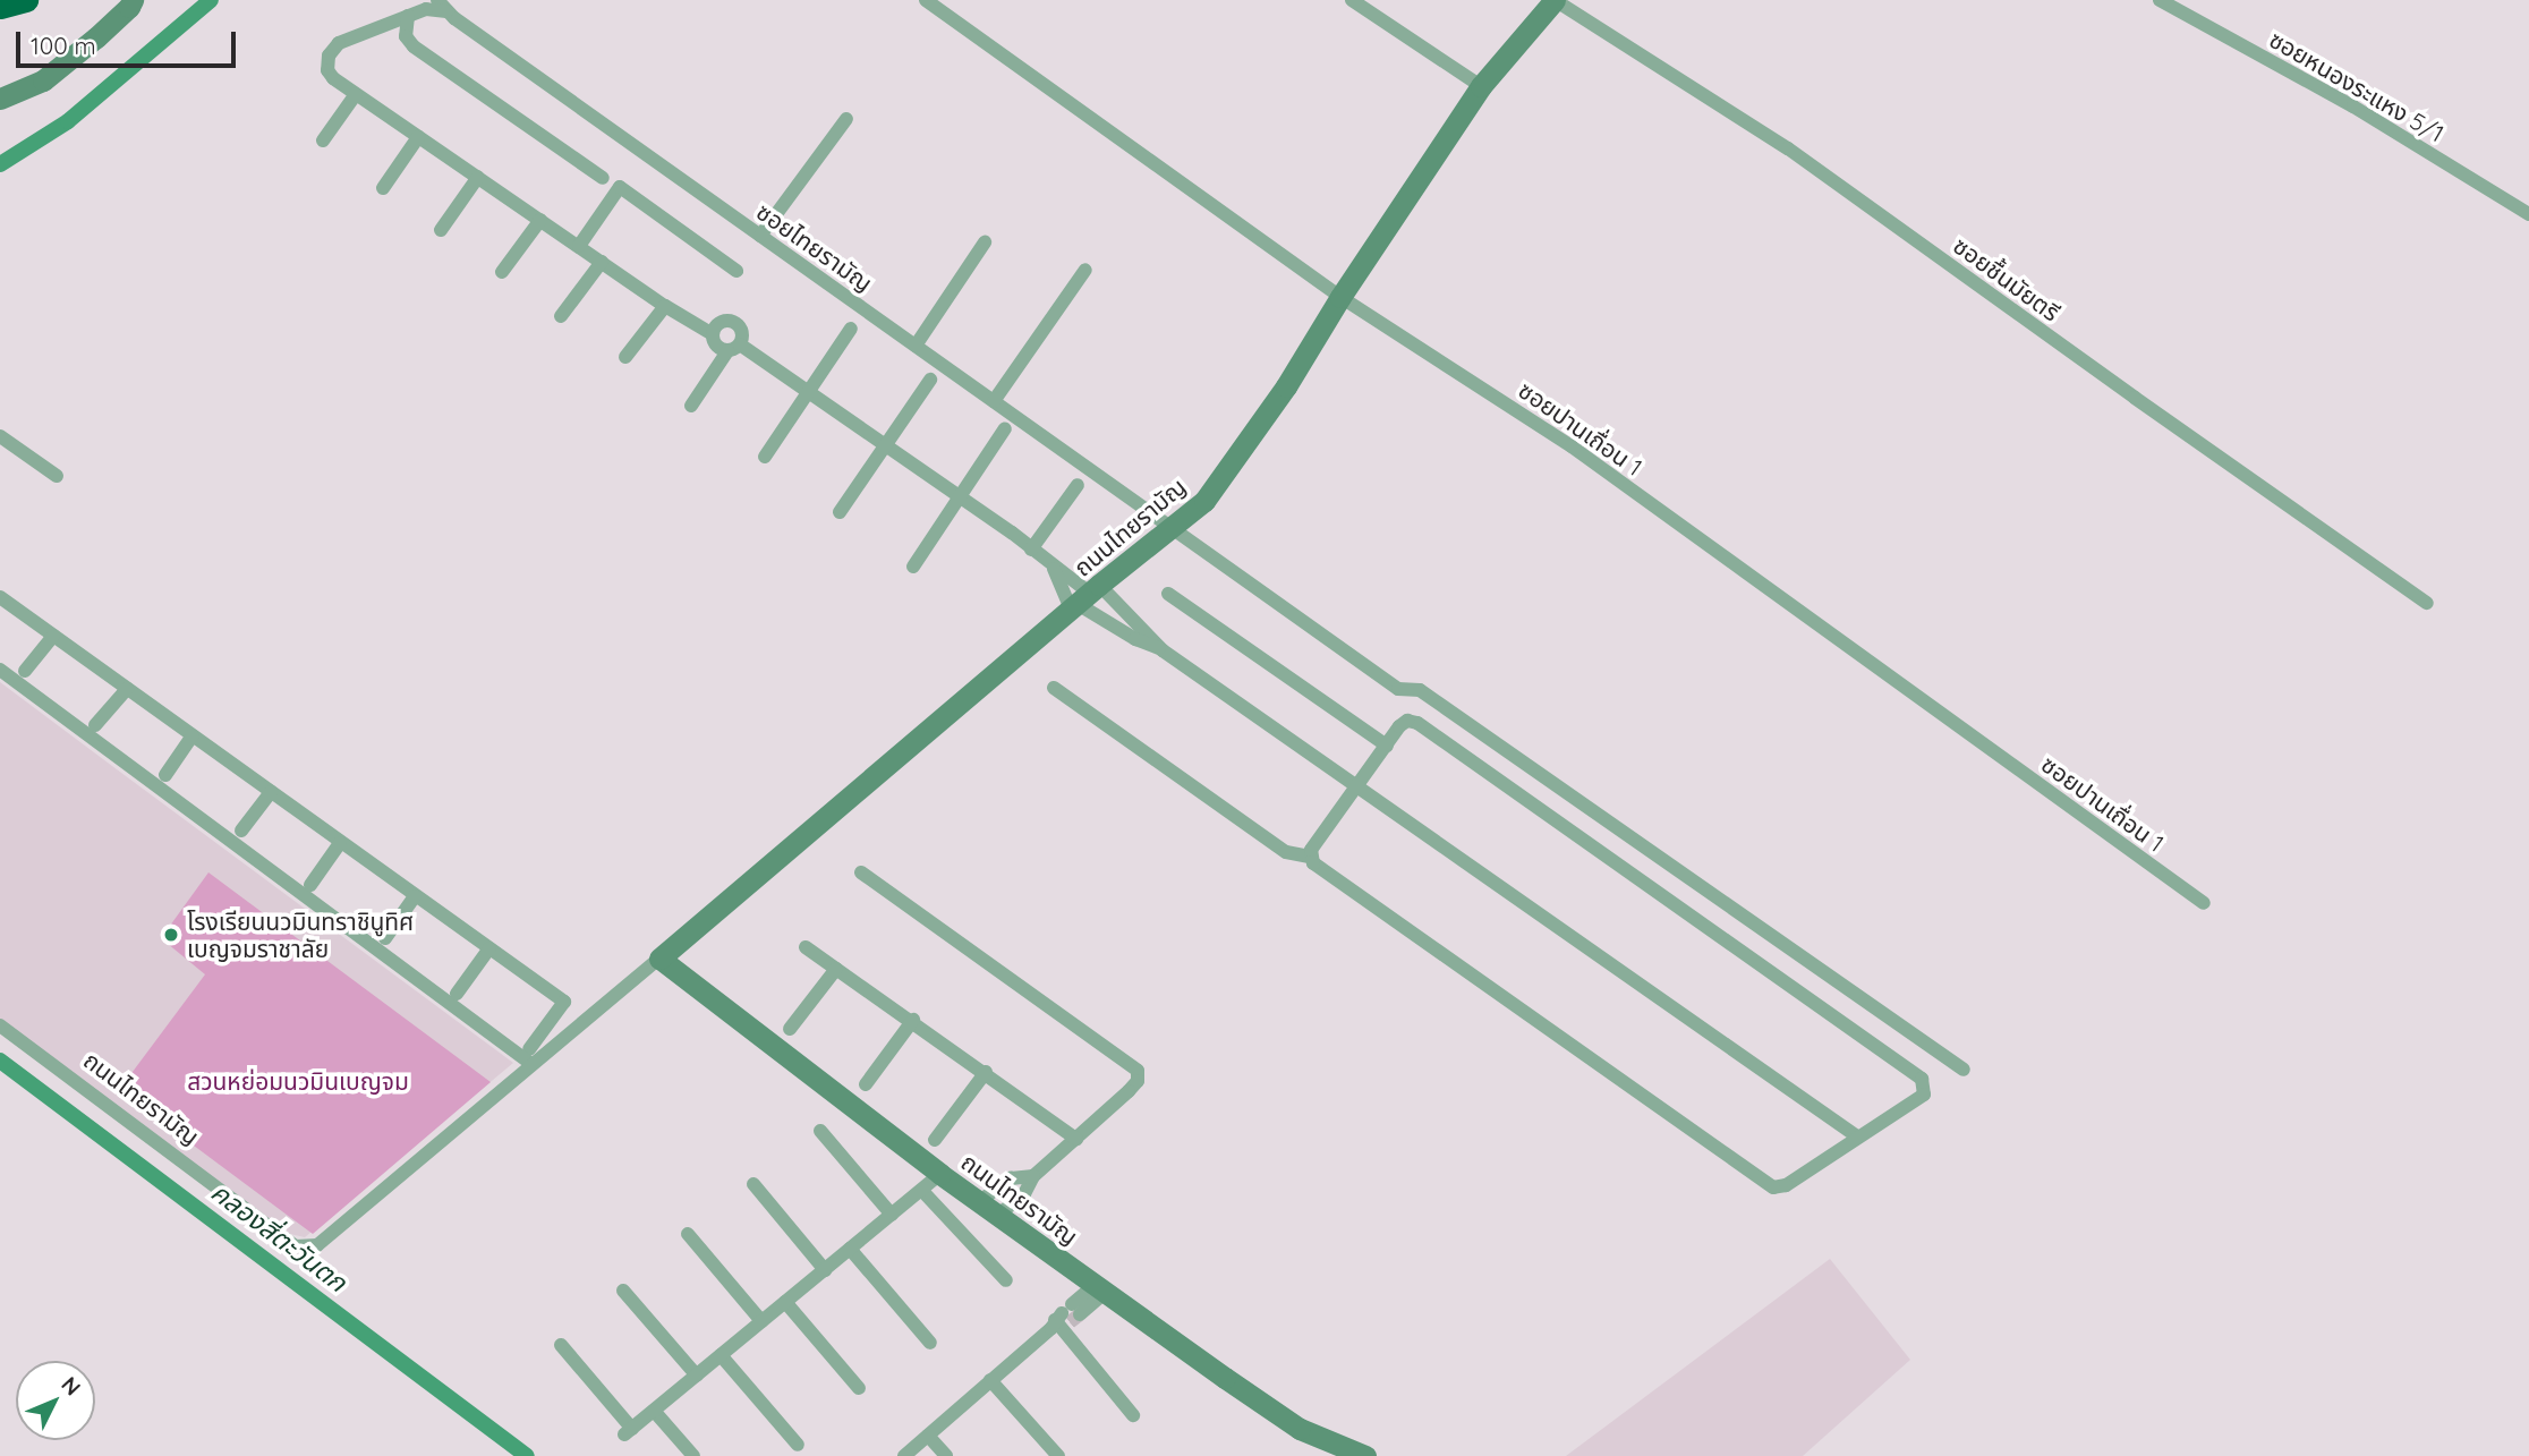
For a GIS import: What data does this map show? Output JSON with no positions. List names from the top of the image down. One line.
{"streets":{"street":["ซอยหนองระแหง 5/1","ซอยไทยรามัญ","ซอยชื้นมัยตรี","ซอยปานเถื่อน 1","ถนนไทยรามัญ"]},"crossings":[["ซอยไทยรามัญ","ถนนไทยรามัญ"],["ซอยชื้นมัยตรี","ถนนไทยรามัญ"],["ซอยปานเถื่อน 1","ถนนไทยรามัญ"]],"water":["คลองสี่ตะวันตก"],"parks":["สวนหย่อมนวมินเบญจม"],"places":["โรงเรียนนวมินทราชินูทิศ เบญจมราชาลัย"],"scale_bar":"100 m","north":"top right"}
